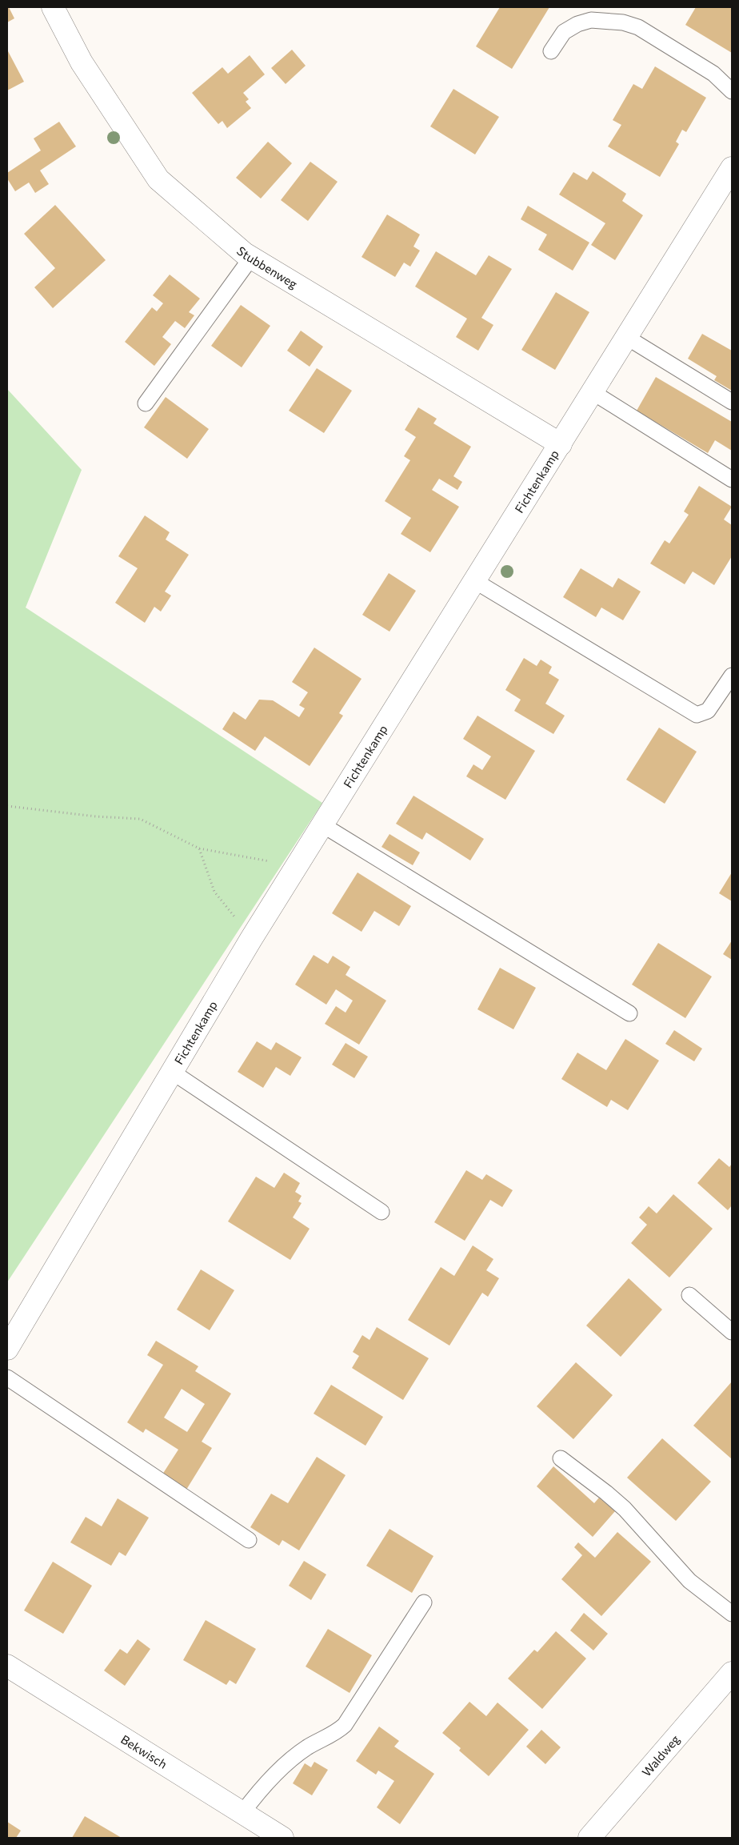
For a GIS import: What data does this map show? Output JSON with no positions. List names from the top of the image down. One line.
{"streets":{"street":["Stubbenweg","Fichtenkamp","Bekwisch","Waldweg"]},"crossings":[["Stubbenweg","Fichtenkamp"]]}
